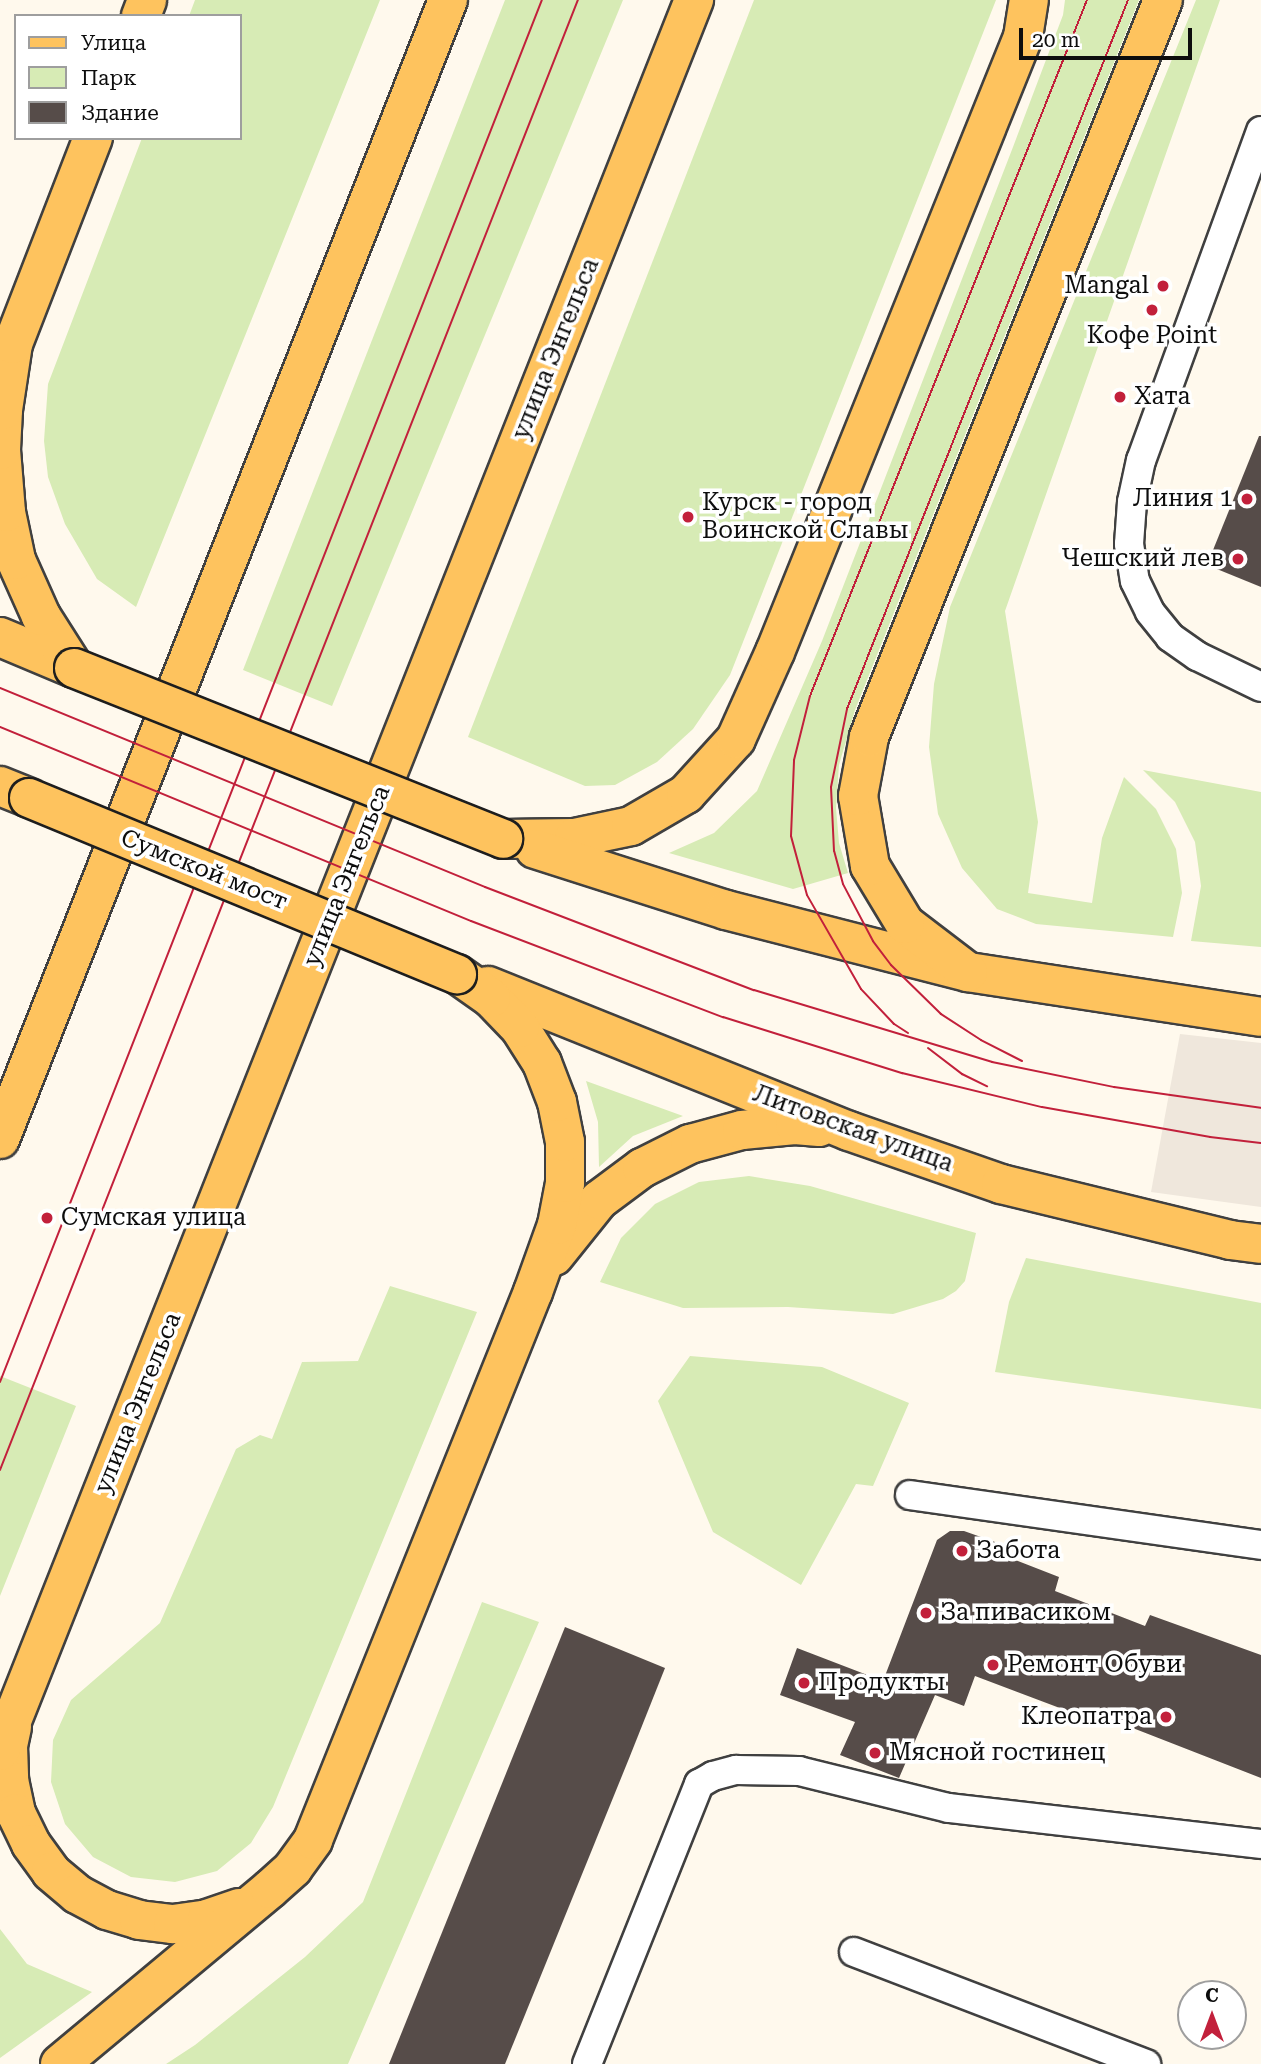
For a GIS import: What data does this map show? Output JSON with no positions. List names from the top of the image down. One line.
{"streets":{"main road":["улица Энгельса","Сумской мост","Литовская улица"]},"crossings":[["Сумской мост","Литовская улица"]],"places":["Mangal","Кофе Point","Хата","Линия 1","Курск - город Воинской Славы","Чешский лев","Сумская улица","Забота","За пивасиком","Ремонт Обуви","Продукты","Клеопатра","Мясной гостинец"],"legend":["Улица","Парк","Здание"],"scale_bar":"20 m","north":"top"}
